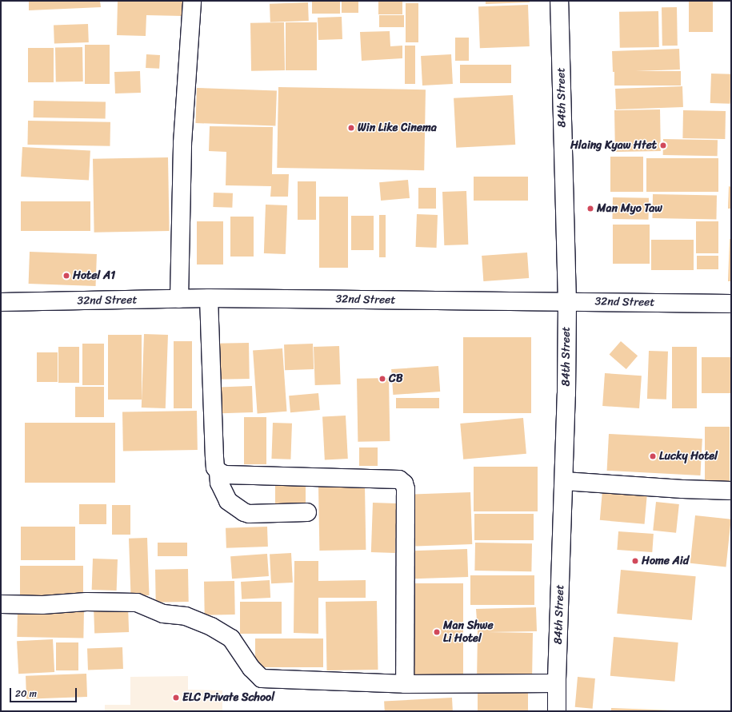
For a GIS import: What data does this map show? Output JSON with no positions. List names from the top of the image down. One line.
{"streets":{"street":["84th Street","32nd Street"]},"crossings":[["84th Street","32nd Street"]],"places":["Win Like Cinema","Hlaing Kyaw Htet","Man Myo Taw","Hotel A1","CB","Lucky Hotel","Home Aid","Man Shwe Li Hotel","ELC Private School"],"scale_bar":"20 m"}
